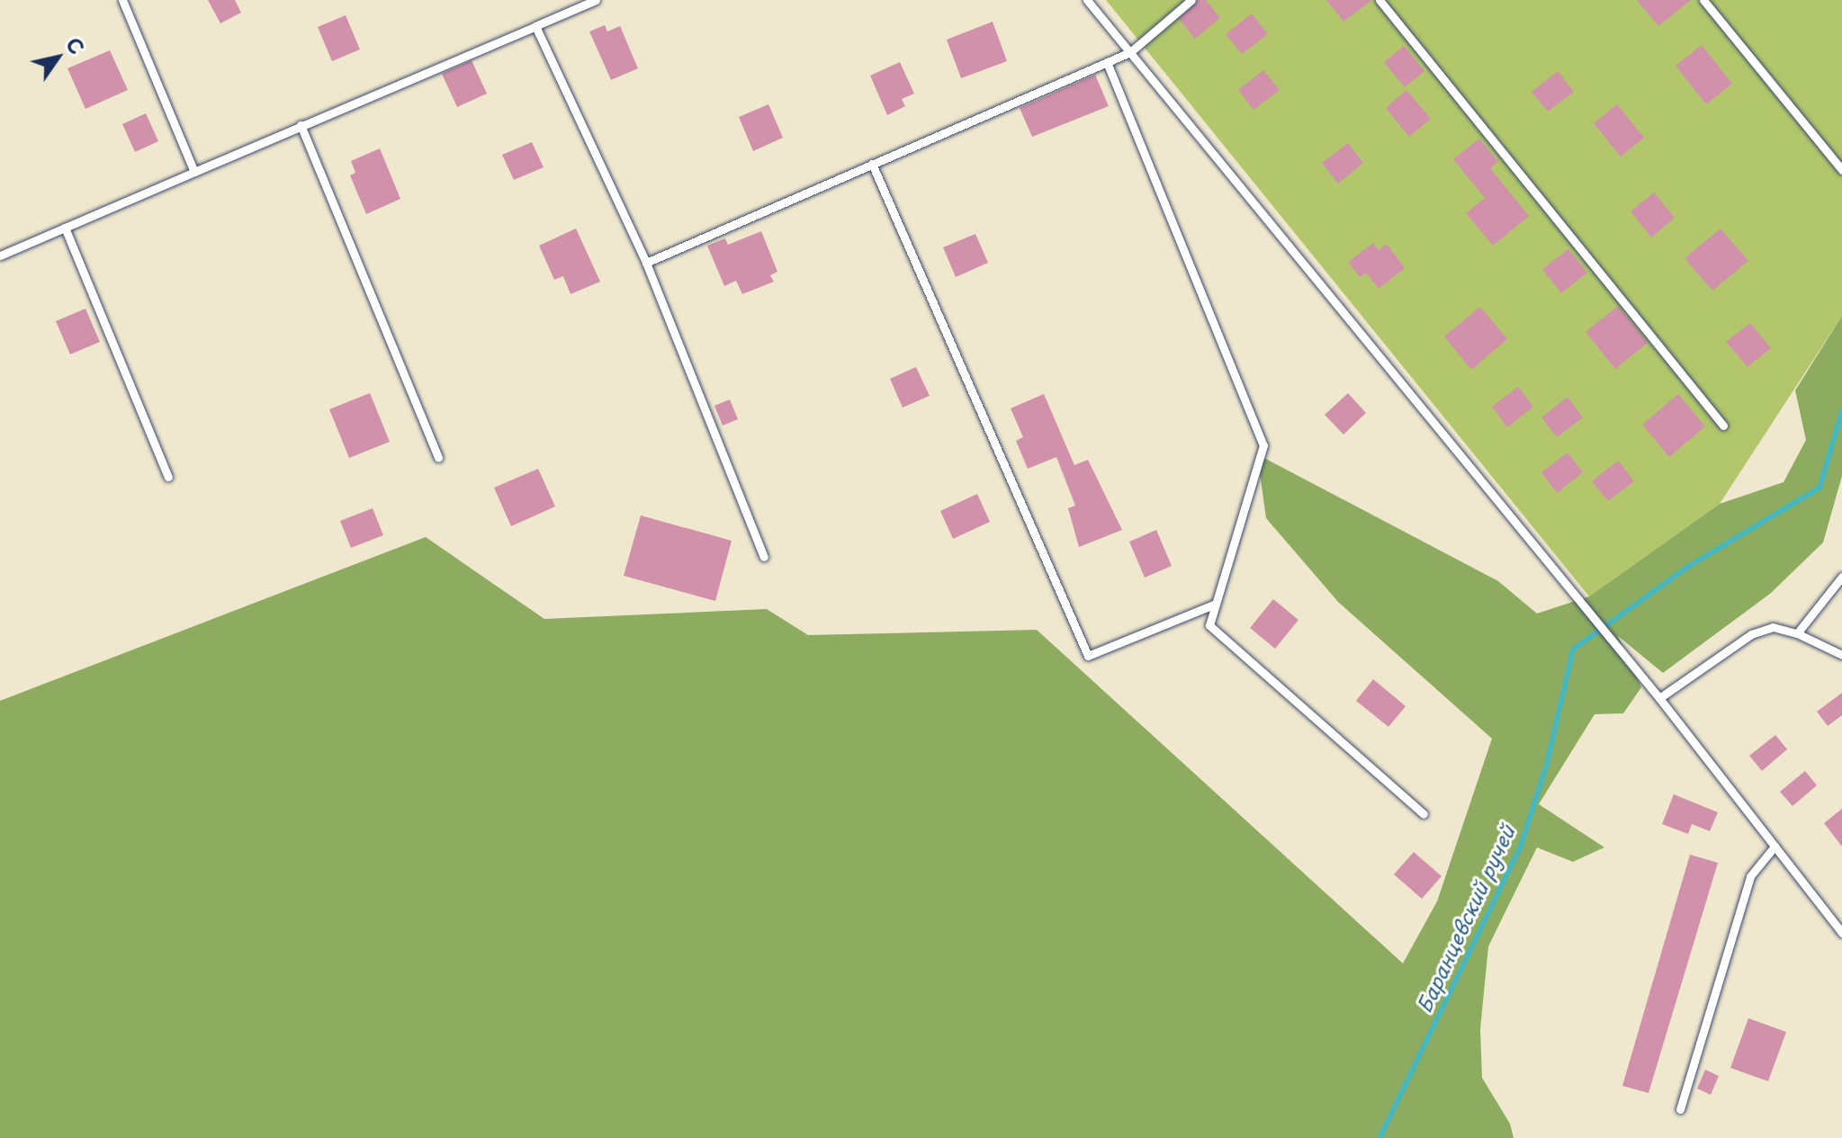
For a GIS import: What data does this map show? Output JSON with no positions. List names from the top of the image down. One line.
{"water":["Баранцевский ручей"],"north":"top right"}
